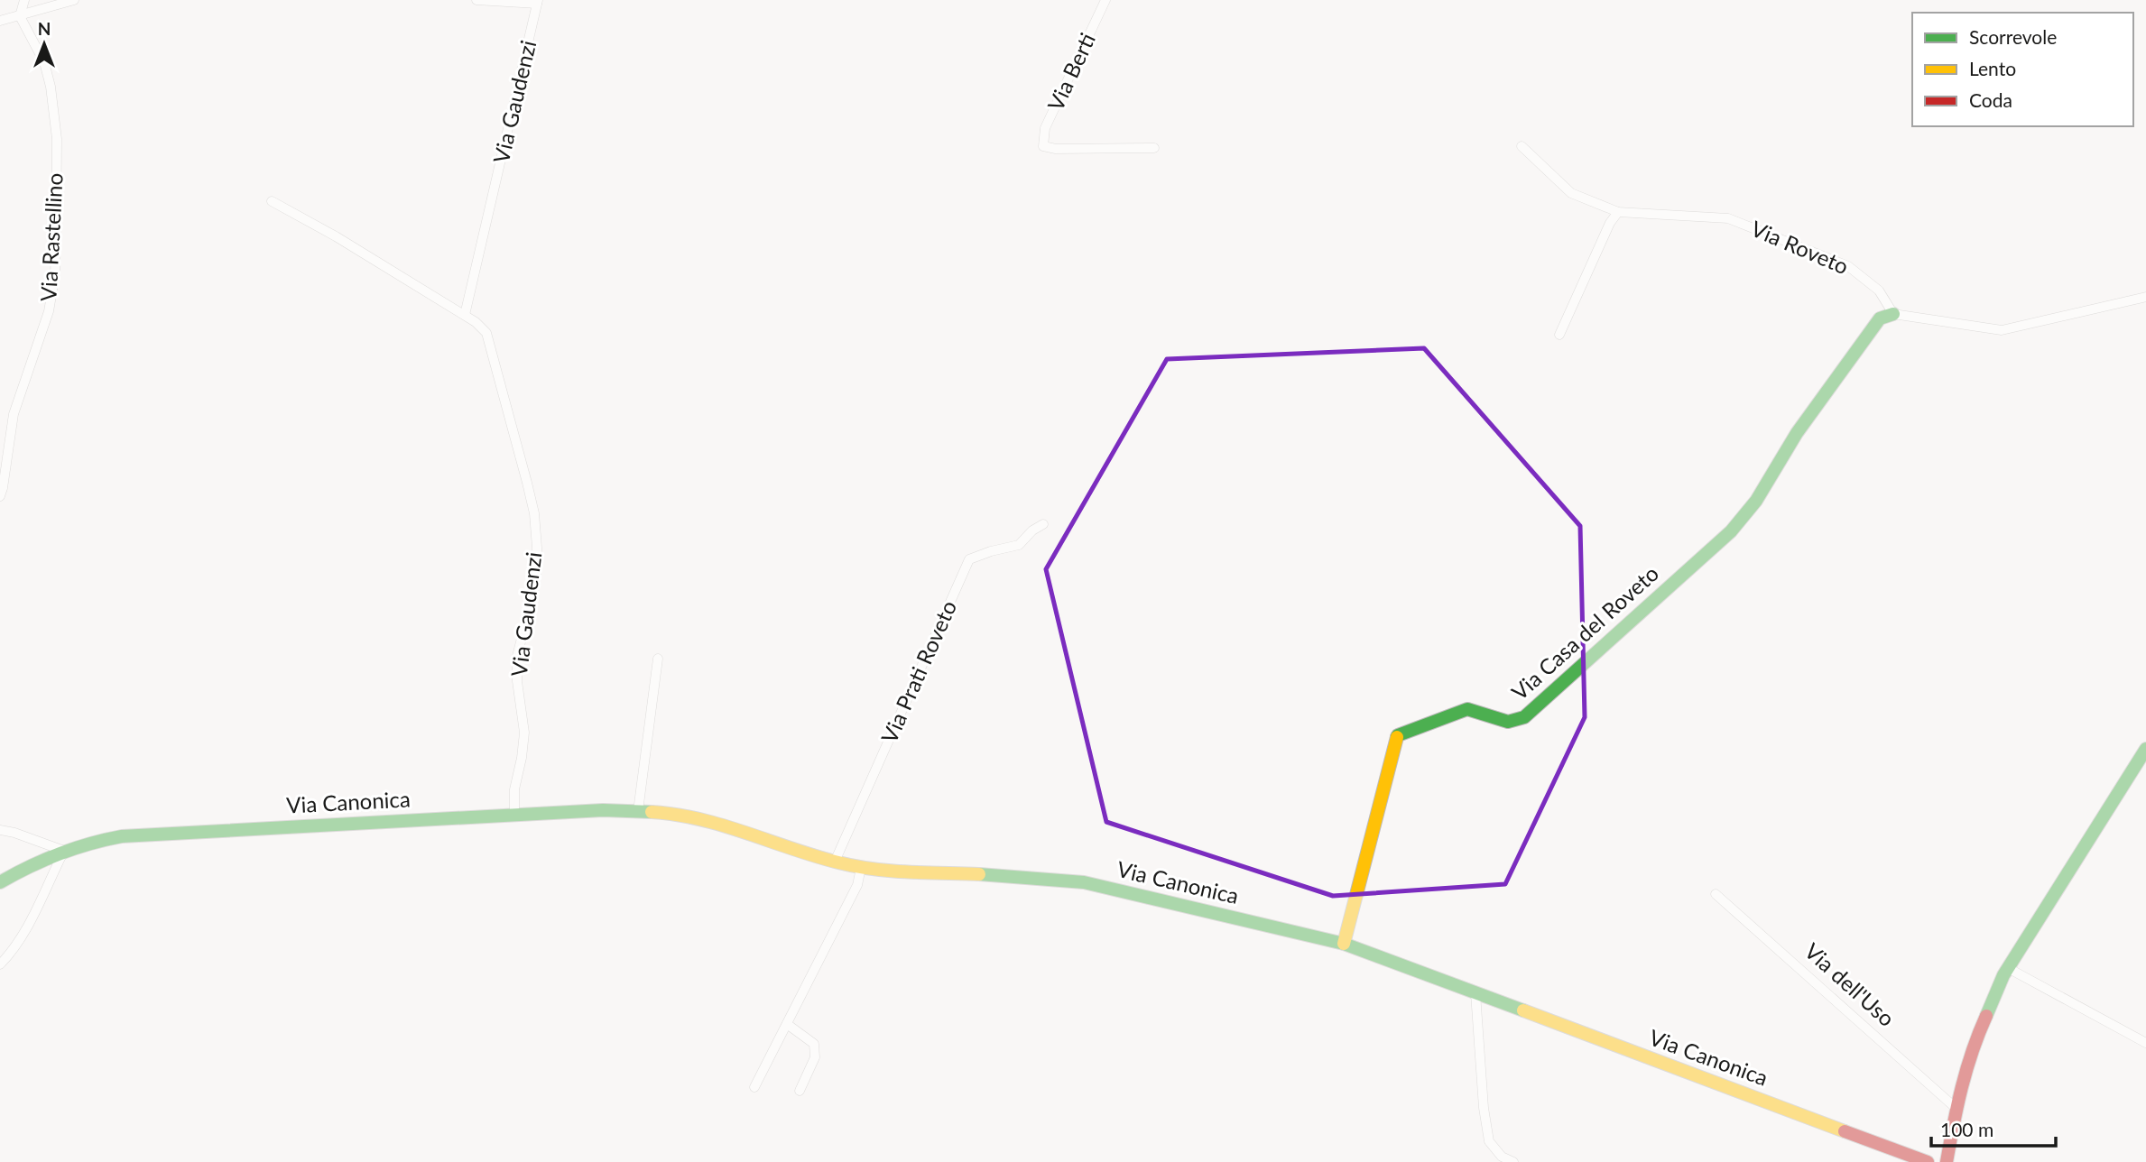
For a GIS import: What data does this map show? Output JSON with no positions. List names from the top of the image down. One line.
{"streets":{"street":["Via Berti","Via Gaudenzi","Via Rastellino","Via Roveto","Via Casa del Roveto","Via Prati Roveto","Via Canonica","Via dell'Uso"]},"crossings":[["Via Gaudenzi","Via Canonica"],["Via Roveto","Via Casa del Roveto"],["Via Casa del Roveto","Via Canonica"],["Via Prati Roveto","Via Canonica"]],"legend":["Scorrevole","Lento","Coda"],"scale_bar":"100 m","north":"top"}
